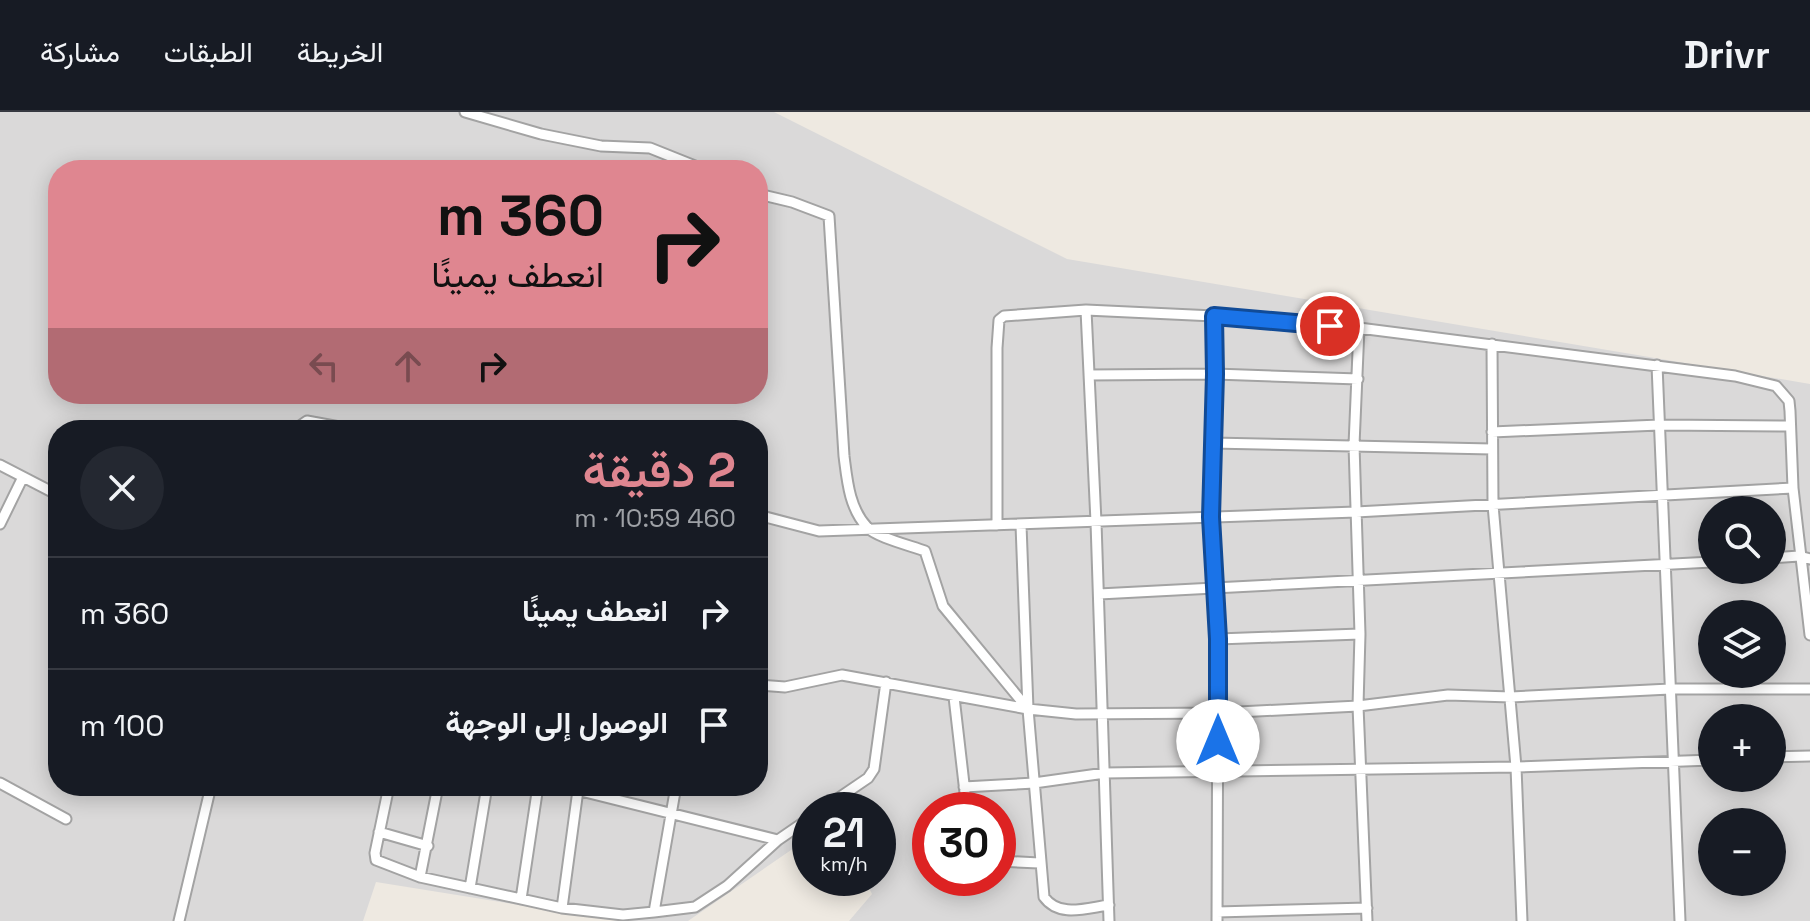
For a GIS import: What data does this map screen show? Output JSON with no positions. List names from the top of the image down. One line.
{"page":{"header":"Drivr","nav":["الخريطة","الطبقات","مشاركة"],"turn":["360 m","انعطف يمينًا"],"heading":["2 دقيقة","460 m · 10:59"],"map_buttons":["+","−"],"list":[{"name":"انعطف يمينًا","value":"360 m"},{"name":"الوصول إلى الوجهة","value":"100 m"}],"speed":"21 km/h","limit":"30"}}
